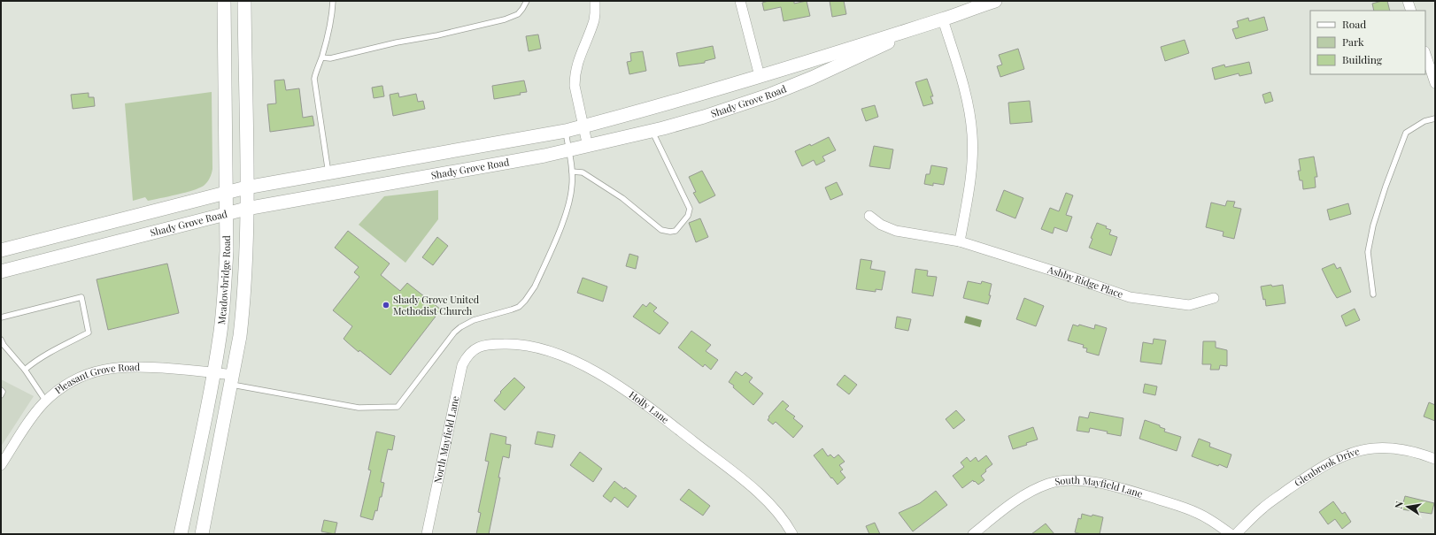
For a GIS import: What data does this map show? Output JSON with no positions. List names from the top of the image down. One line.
{"streets":{"main road":["Shady Grove Road","Meadowbridge Road"],"street":["Ashby Ridge Place","Pleasant Grove Road","Holly Lane","North Mayfield Lane","Glenbrook Drive","South Mayfield Lane"]},"crossings":[["Shady Grove Road","Meadowbridge Road"],["Meadowbridge Road","Pleasant Grove Road"],["Holly Lane","North Mayfield Lane"]],"places":["Shady Grove United Methodist Church"],"legend":["Road","Park","Building"],"north":"left"}
